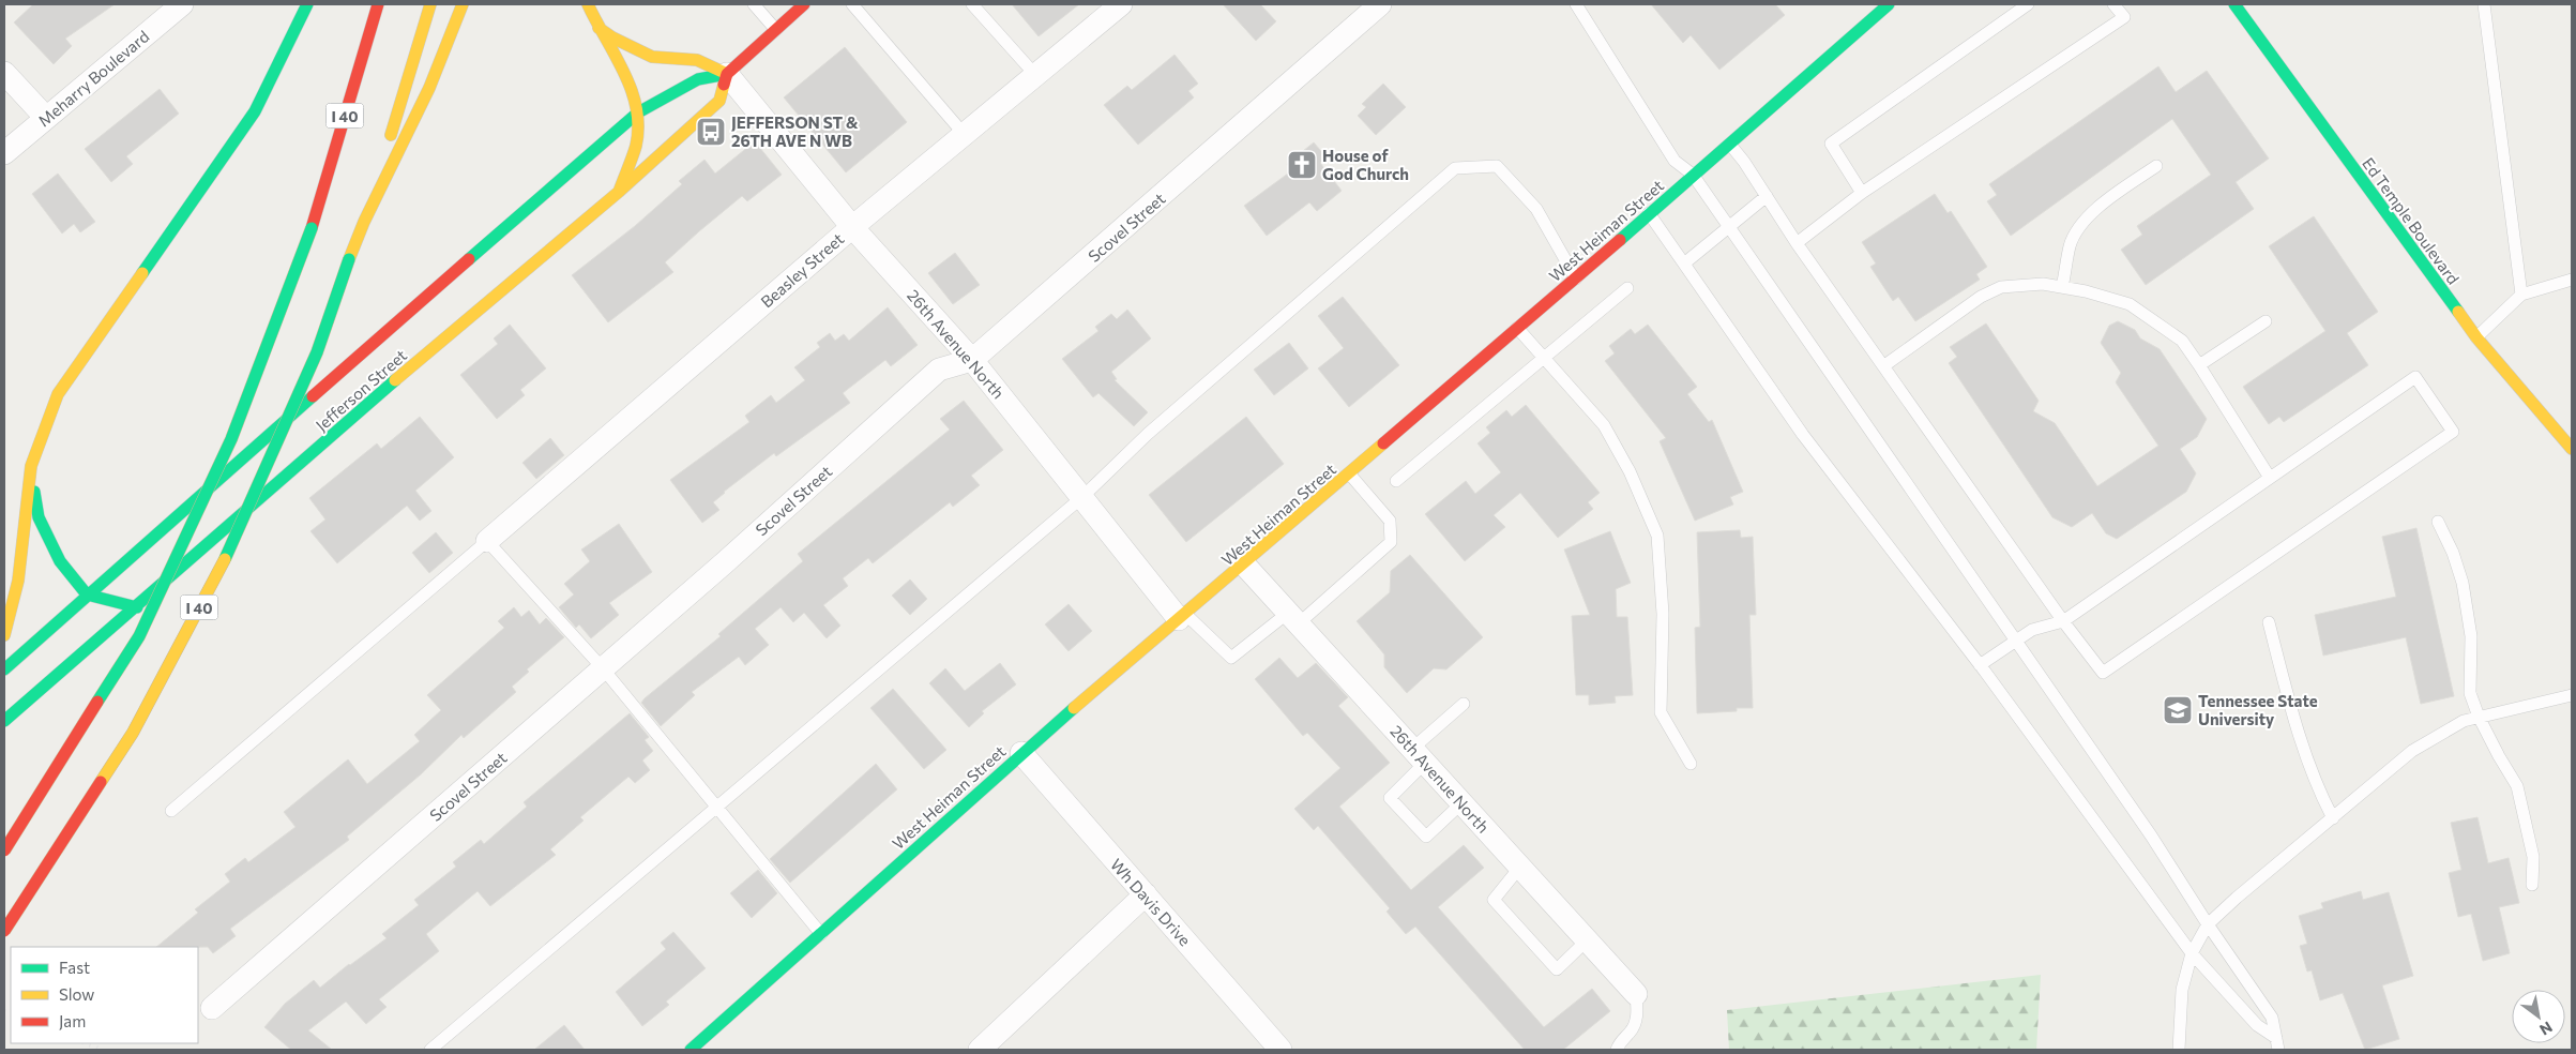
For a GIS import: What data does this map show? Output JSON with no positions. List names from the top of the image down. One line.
{"streets":{"main road":["I 40","Ed Temple Boulevard","West Heiman Street","Jefferson Street"],"street":["Meharry Boulevard","Scovel Street","Beasley Street","26th Avenue North","Wh Davis Drive"]},"crossings":[["Scovel Street","26th Avenue North"],["West Heiman Street","26th Avenue North"],["West Heiman Street","Wh Davis Drive"],["Beasley Street","26th Avenue North"],["26th Avenue North","Jefferson Street"]],"places":{"bus stop":["JEFFERSON ST & 26TH AVE N WB"],"church":["House of God Church"],"school or university":["Tennessee State University"]},"legend":["Fast","Slow","Jam"],"north":"bottom right"}
